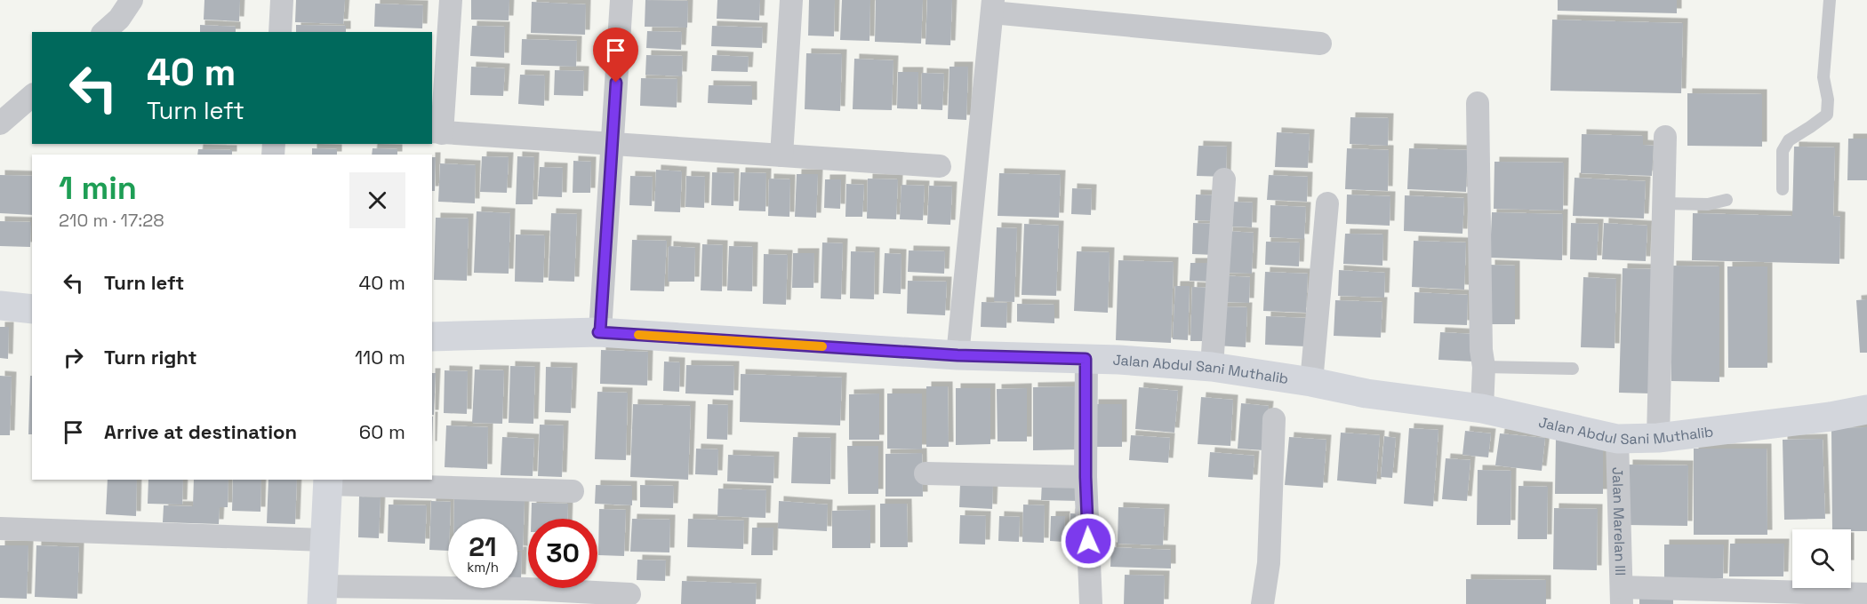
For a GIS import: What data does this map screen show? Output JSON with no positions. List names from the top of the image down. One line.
{"streets":{"street":["Jalan Abdul Sani Muthalib","Jalan Marelan III"]},"crossings":[["Jalan Abdul Sani Muthalib","Jalan Marelan III"]],"page":{"turn":["40 m","Turn left"],"heading":["1 min","210 m · 17:28"],"list":[{"name":"Turn left","value":"40 m"},{"name":"Turn right","value":"110 m"},{"name":"Arrive at destination","value":"60 m"}],"speed":"21 km/h","limit":"30"}}
